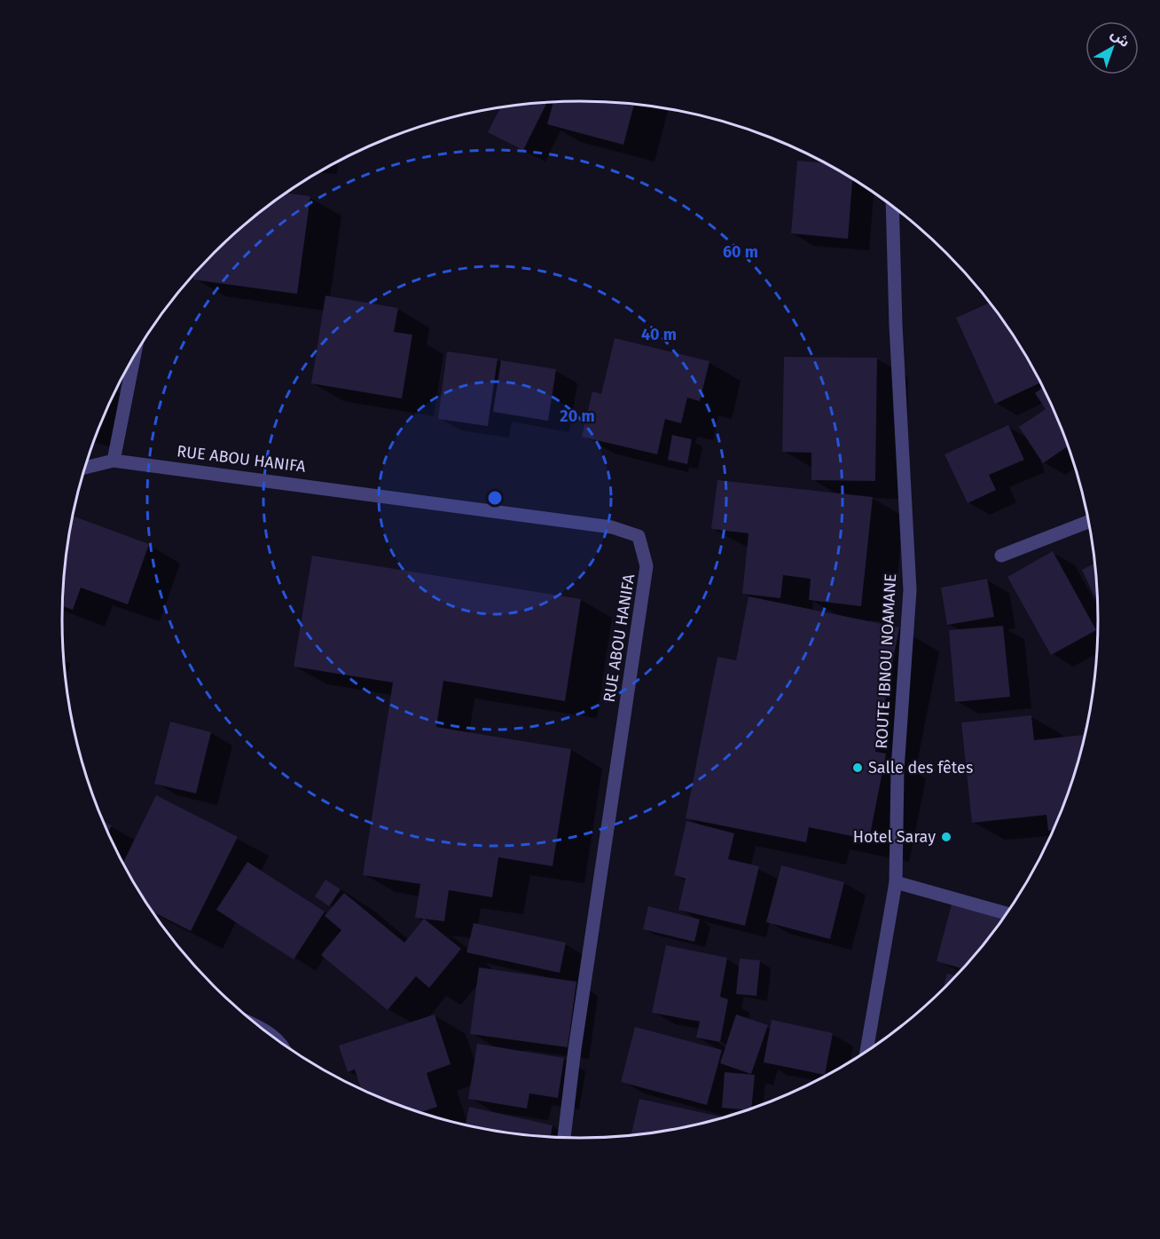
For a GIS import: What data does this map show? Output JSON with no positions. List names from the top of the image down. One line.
{"streets":{"street":["RUE ABOU HANIFA","ROUTE IBNOU NOAMANE"]},"places":["Salle des fêtes","Hotel Saray"],"north":"top right","rings":["60 m","40 m","20 m"]}
